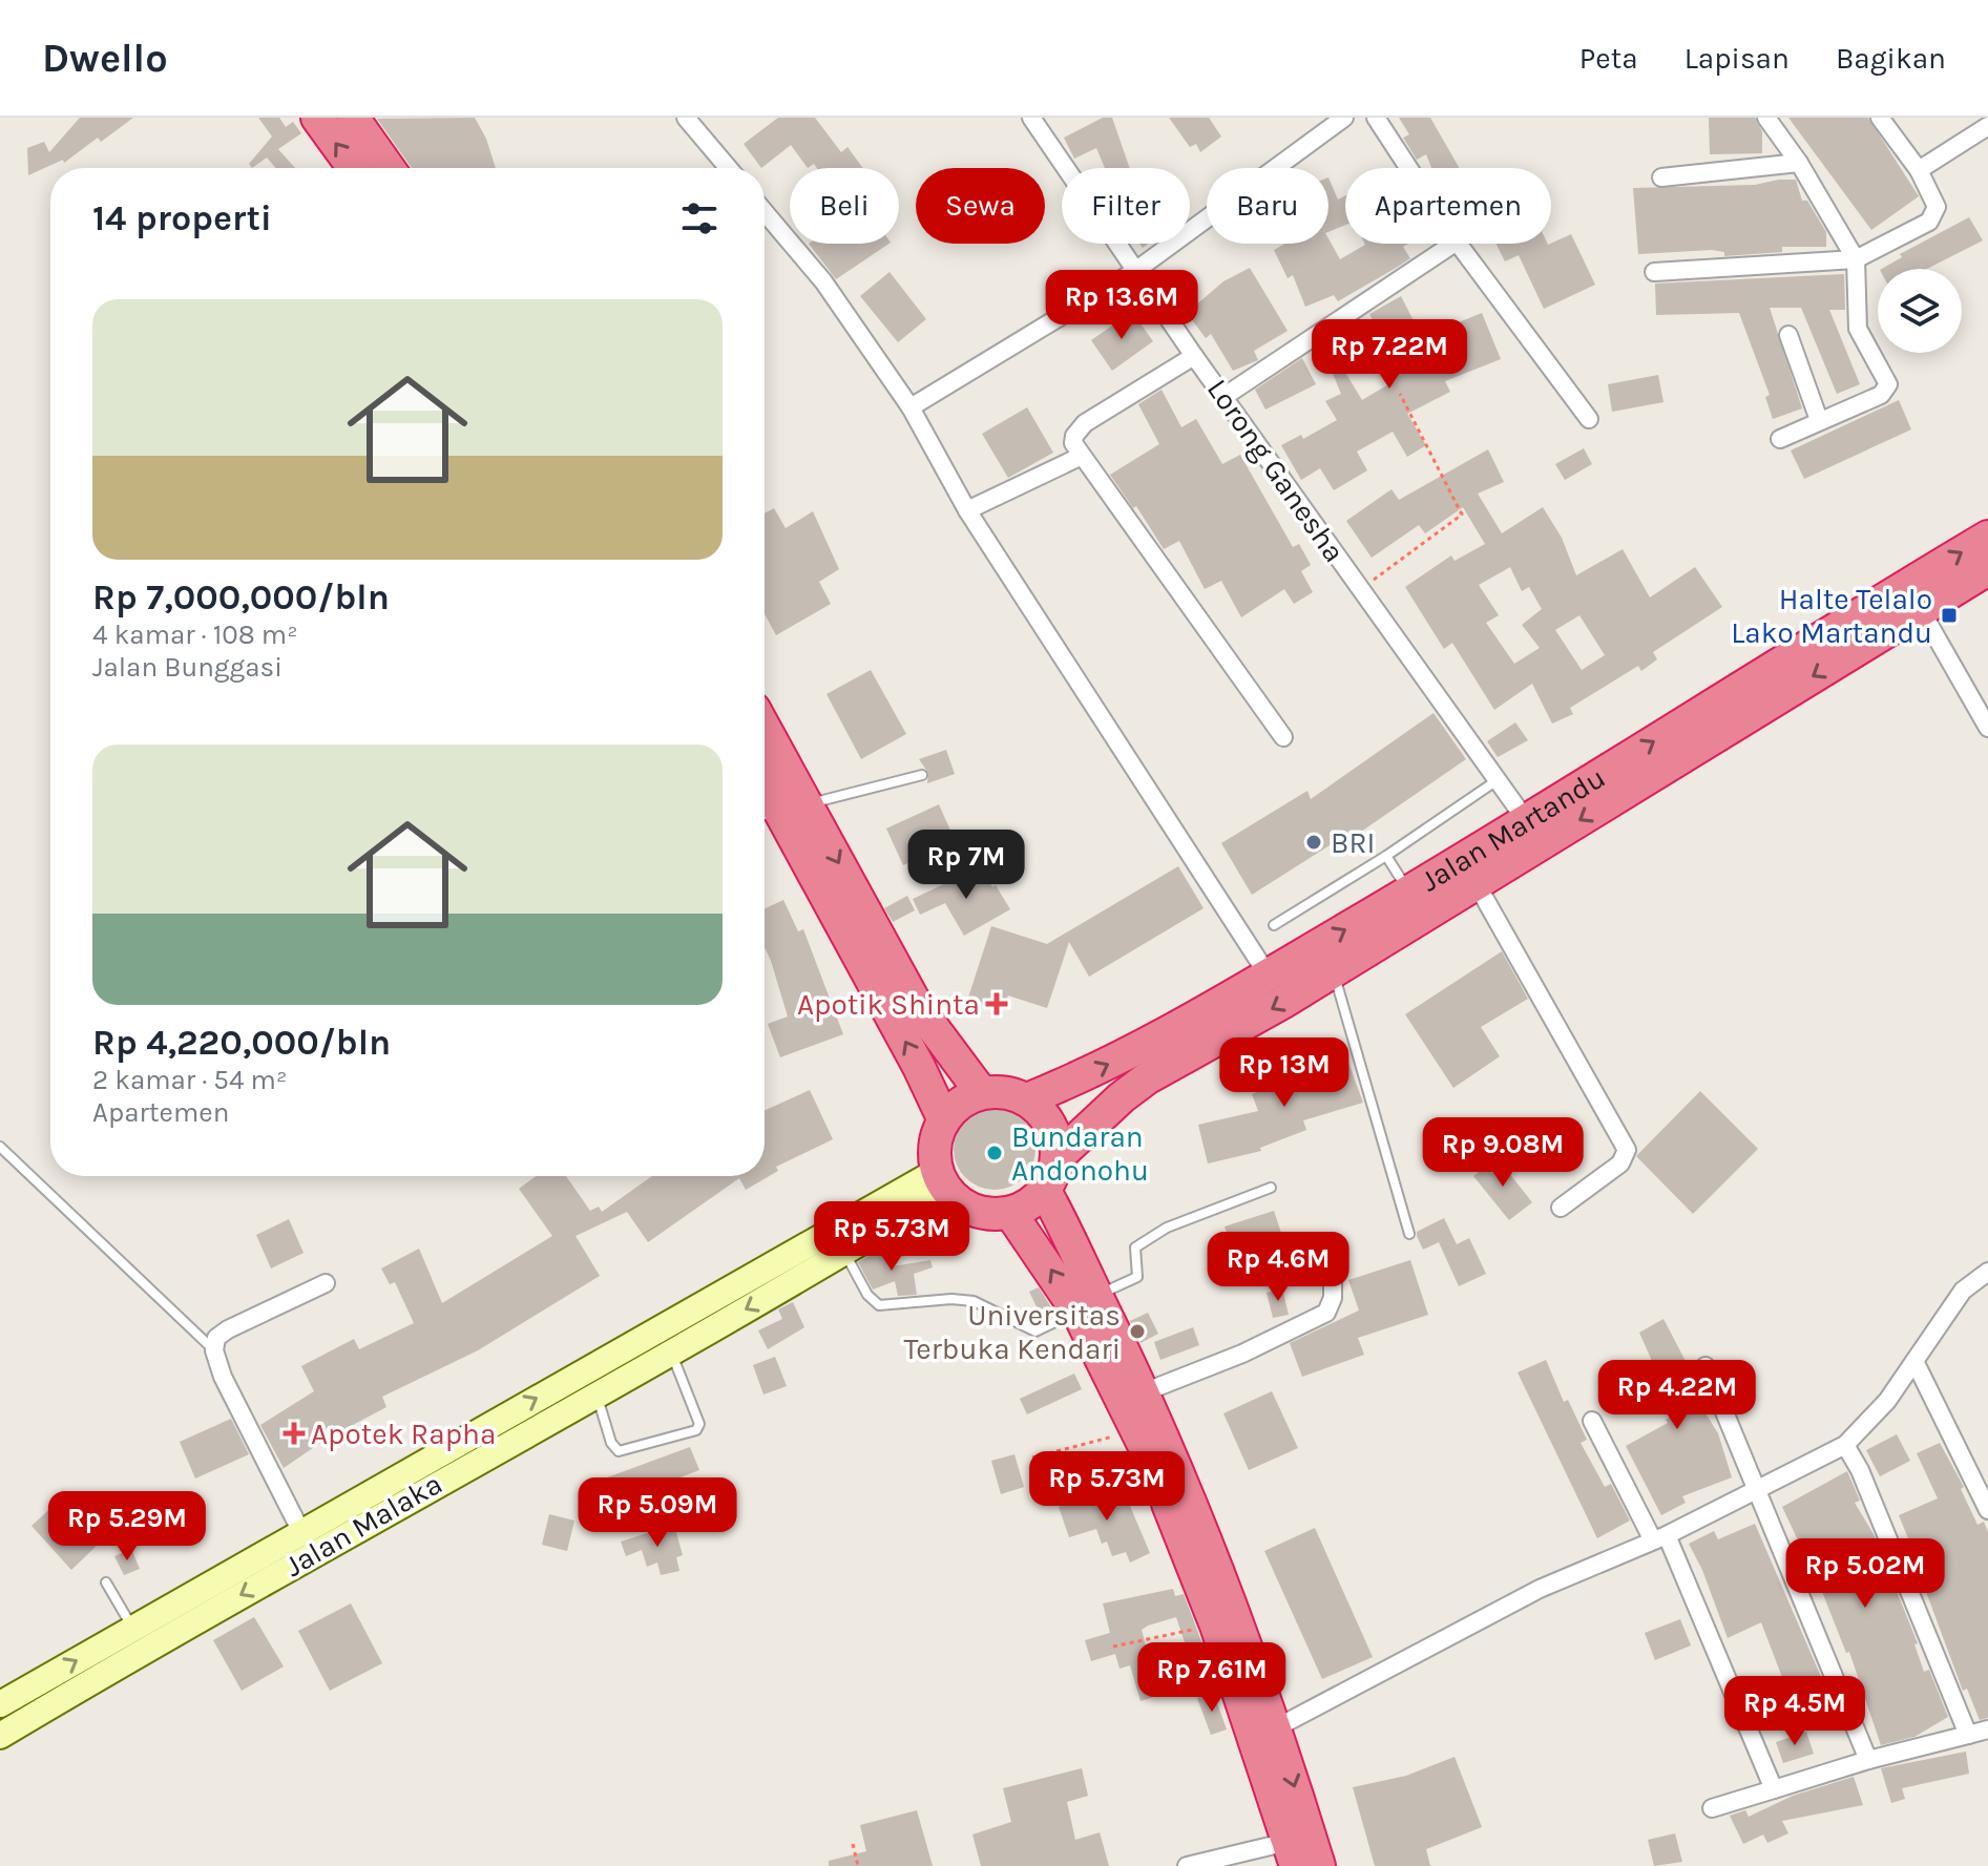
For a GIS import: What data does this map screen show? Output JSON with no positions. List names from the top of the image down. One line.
{"streets":{"highway":["Jalan Martandu"],"street":["Lorong Ganesha","Jalan Malaka"]},"crossings":[["Lorong Ganesha","Jalan Martandu"],["Jalan Martandu","Jalan Malaka"]],"places":{"transit":["Halte Telalo Lako Martandu"],"other":["BRI","Bundaran Andonohu","Universitas Terbuka Kendari"],"health":["Apotik Shinta","Apotek Rapha"]},"page":{"header":"Dwello","nav":["Peta","Lapisan","Bagikan"],"chip":["Beli","Sewa","Filter","Baru","Apartemen"],"heading":"14 properti","list":[{"name":"Rp 7,000,000/bln","note":"4 kamar · 108 m² · Jalan Bunggasi"},{"name":"Rp 4,220,000/bln","note":"2 kamar · 54 m² · Apartemen"}],"price":["Rp 13.6M","Rp 7.22M","Rp 7M","Rp 13M","Rp 9.08M","Rp 5.73M","Rp 4.6M","Rp 4.22M","Rp 5.73M","Rp 5.09M","Rp 5.29M","Rp 5.02M","Rp 7.61M","Rp 4.5M"]}}
